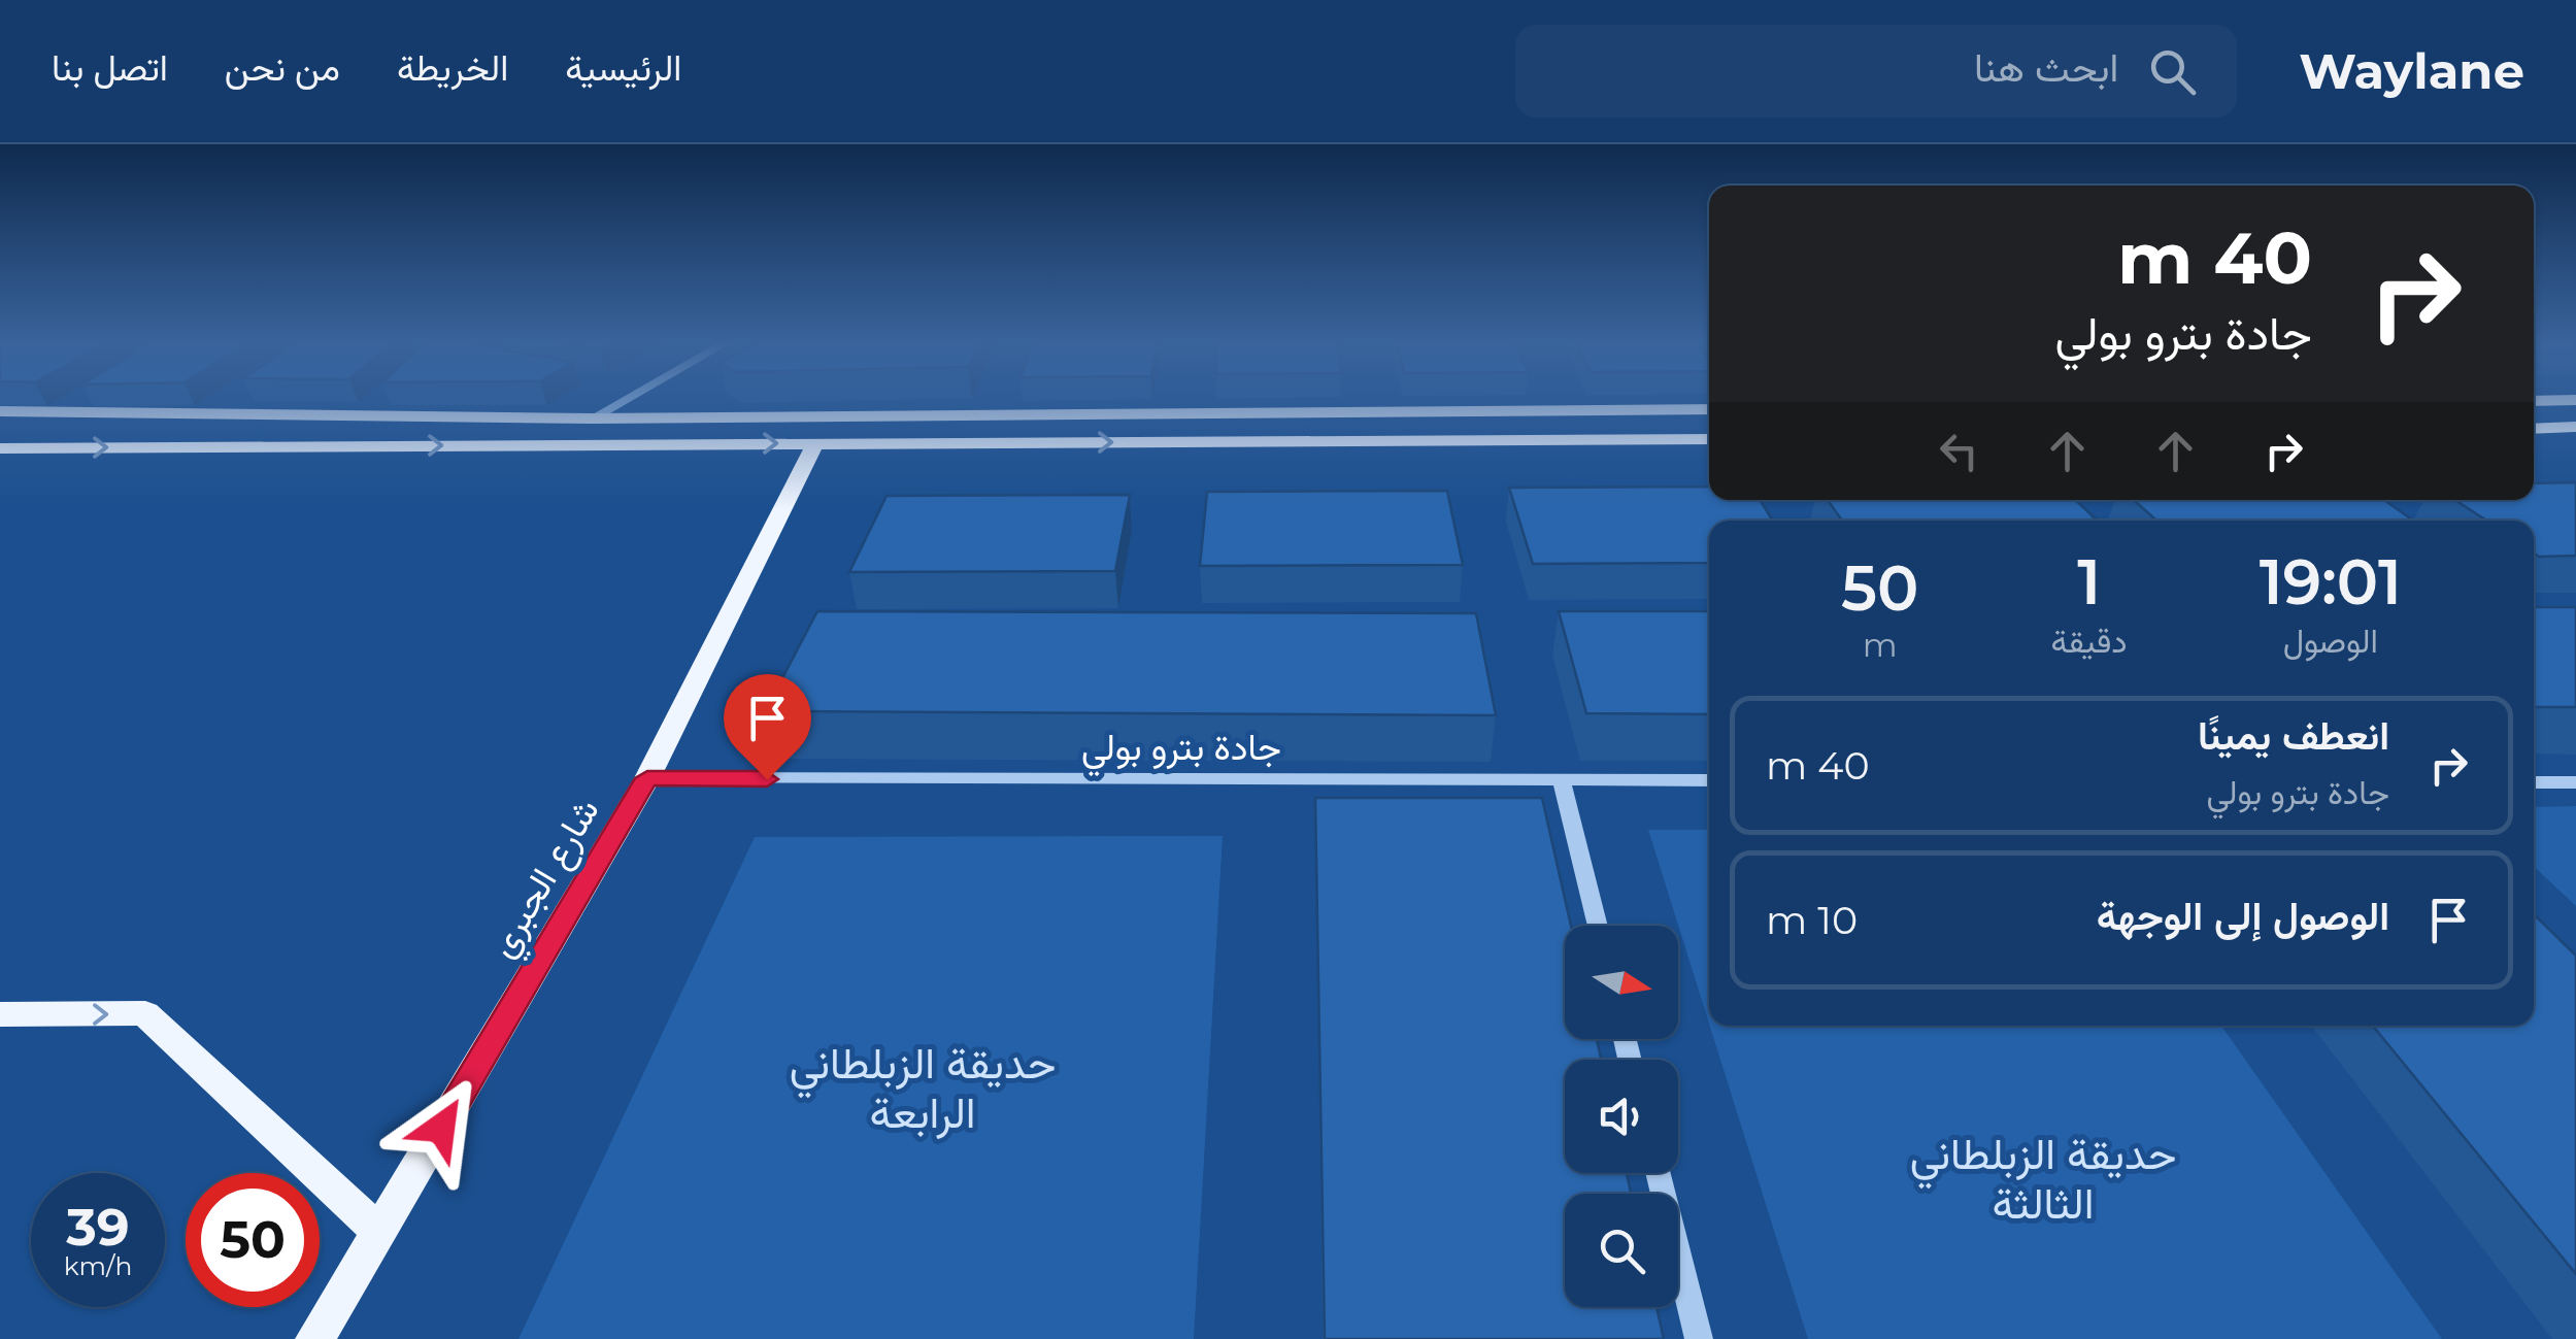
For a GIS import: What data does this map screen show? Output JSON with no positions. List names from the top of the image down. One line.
{"streets":{"main road":["شارع الجبري"],"street":["جادة بترو بولي"]},"crossings":[["جادة بترو بولي","شارع الجبري"]],"parks":["حديقة الزبلطاني الرابعة","حديقة الزبلطاني الثالثة"],"north":"right","page":{"header":"Waylane","search":"ابحث هنا","nav":["الرئيسية","الخريطة","من نحن","اتصل بنا"],"turn":["40 m","جادة بترو بولي"],"eta":["19:01","الوصول","1","دقيقة","50","m"],"list":[{"name":"انعطف يمينًا","note":"جادة بترو بولي","value":"40 m"},{"name":"الوصول إلى الوجهة","value":"10 m"}],"speed":"39 km/h","limit":"50"}}
